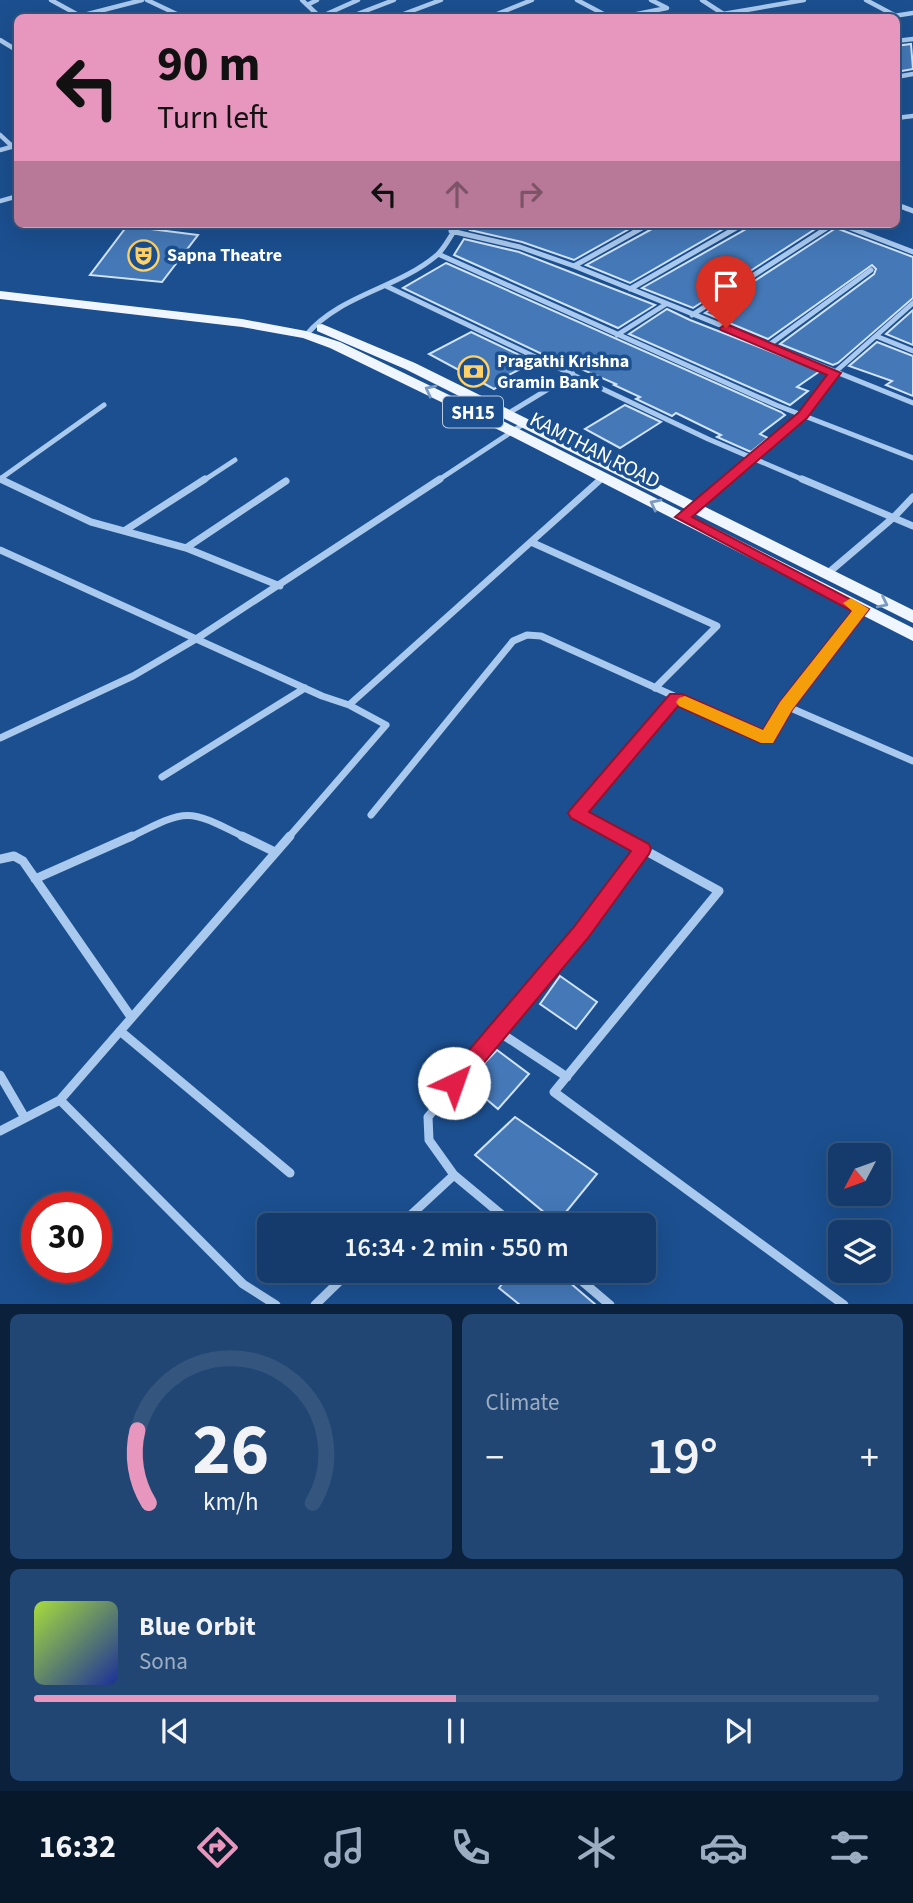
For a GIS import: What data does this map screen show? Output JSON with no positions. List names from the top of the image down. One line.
{"streets":{"main road":["SH15","KAMTHAN ROAD"]},"places":{"theatre":["Sapna Theatre"],"bank":["Pragathi Krishna Gramin Bank"]},"north":"bottom left","page":{"turn":["90 m","Turn left"],"limit":"30","trip":"16:34 · 2 min · 550 m","tile":"Climate","heat":["−","19°","+"],"song":["Blue Orbit","Sona"],"tabs":"16:32","gauge":["26","km/h"]}}
